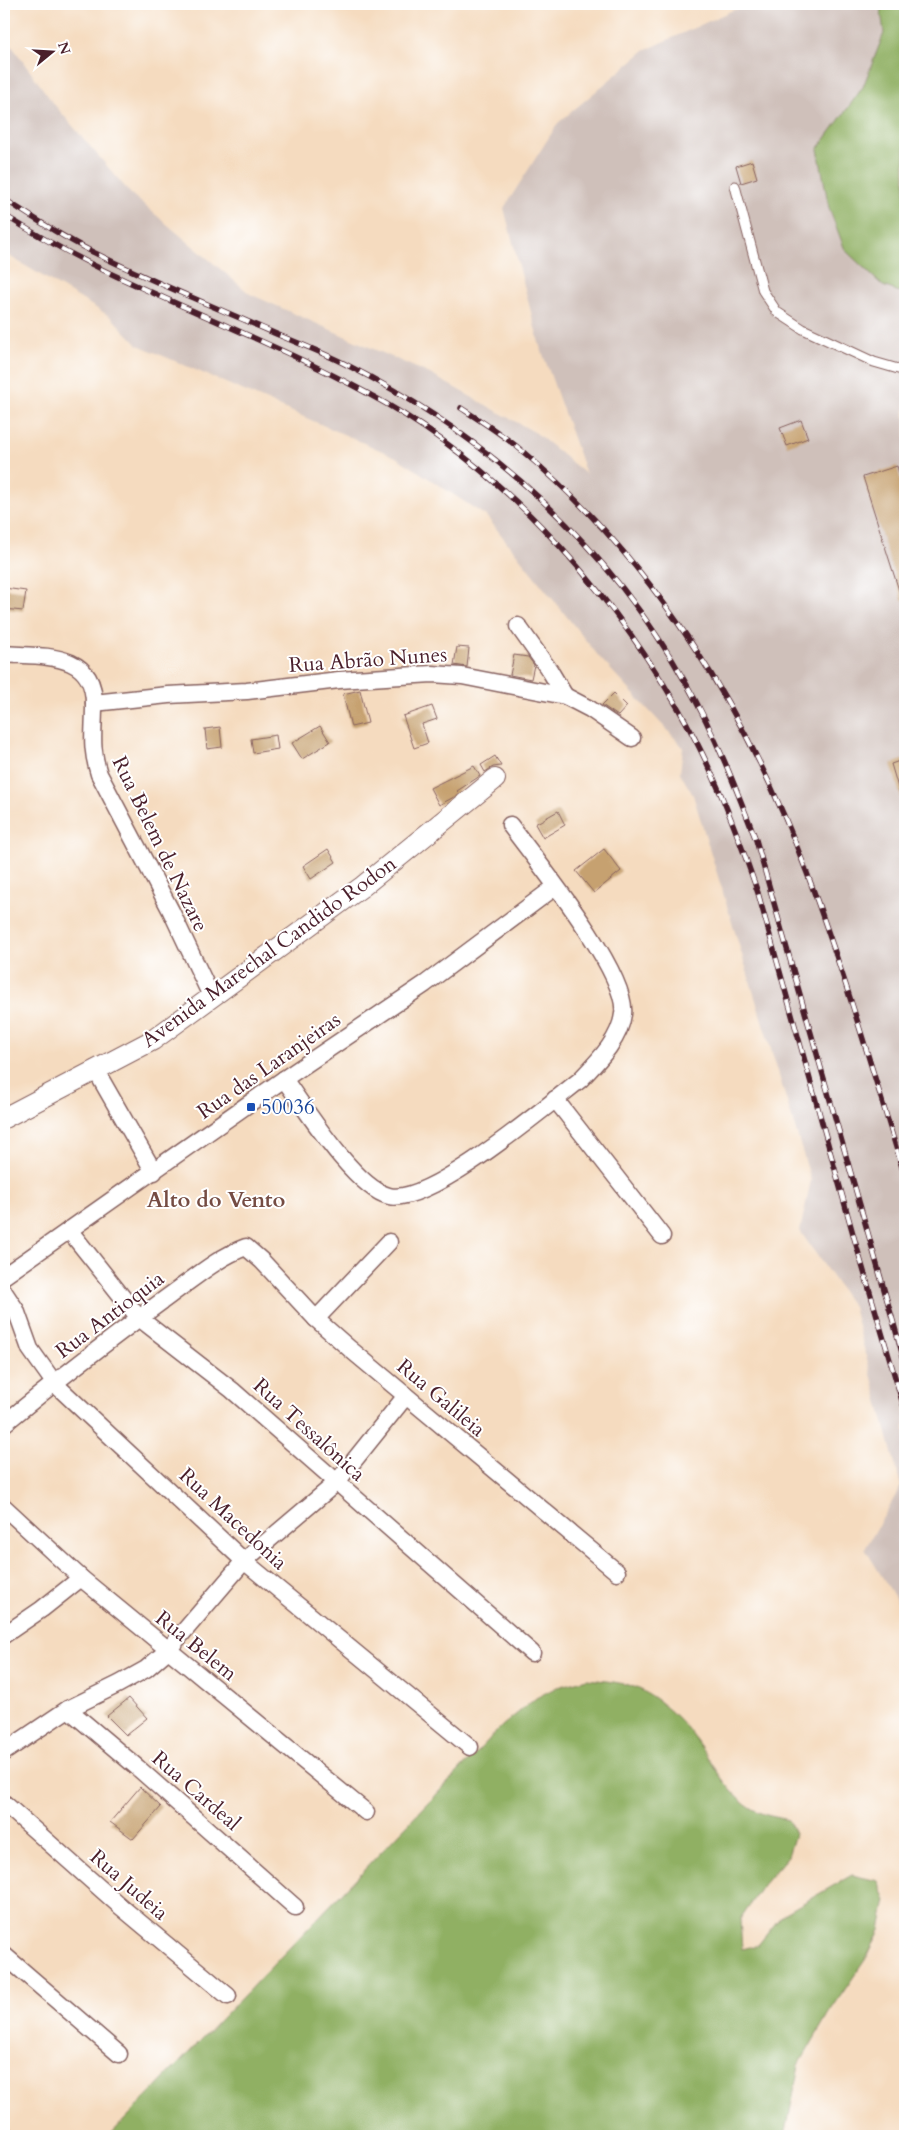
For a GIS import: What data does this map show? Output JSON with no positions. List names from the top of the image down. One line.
{"streets":{"street":["Rua Abrão Nunes","Rua Belem de Nazare","Avenida Marechal Candido Rodon","Rua das Laranjeiras","Rua Antioquia","Rua Galileia","Rua Tessalônica","Rua Macedonia","Rua Belem","Rua Cardeal","Rua Judeia"]},"crossings":[["Rua Abrão Nunes","Rua Belem de Nazare"],["Rua Belem de Nazare","Avenida Marechal Candido Rodon"],["Rua das Laranjeiras","Rua Tessalônica"],["Rua Antioquia","Rua Galileia"],["Rua Antioquia","Rua Tessalônica"],["Rua Antioquia","Rua Macedonia"]],"districts":["Alto do Vento"],"places":{"transit":["50036"]},"north":"right"}
